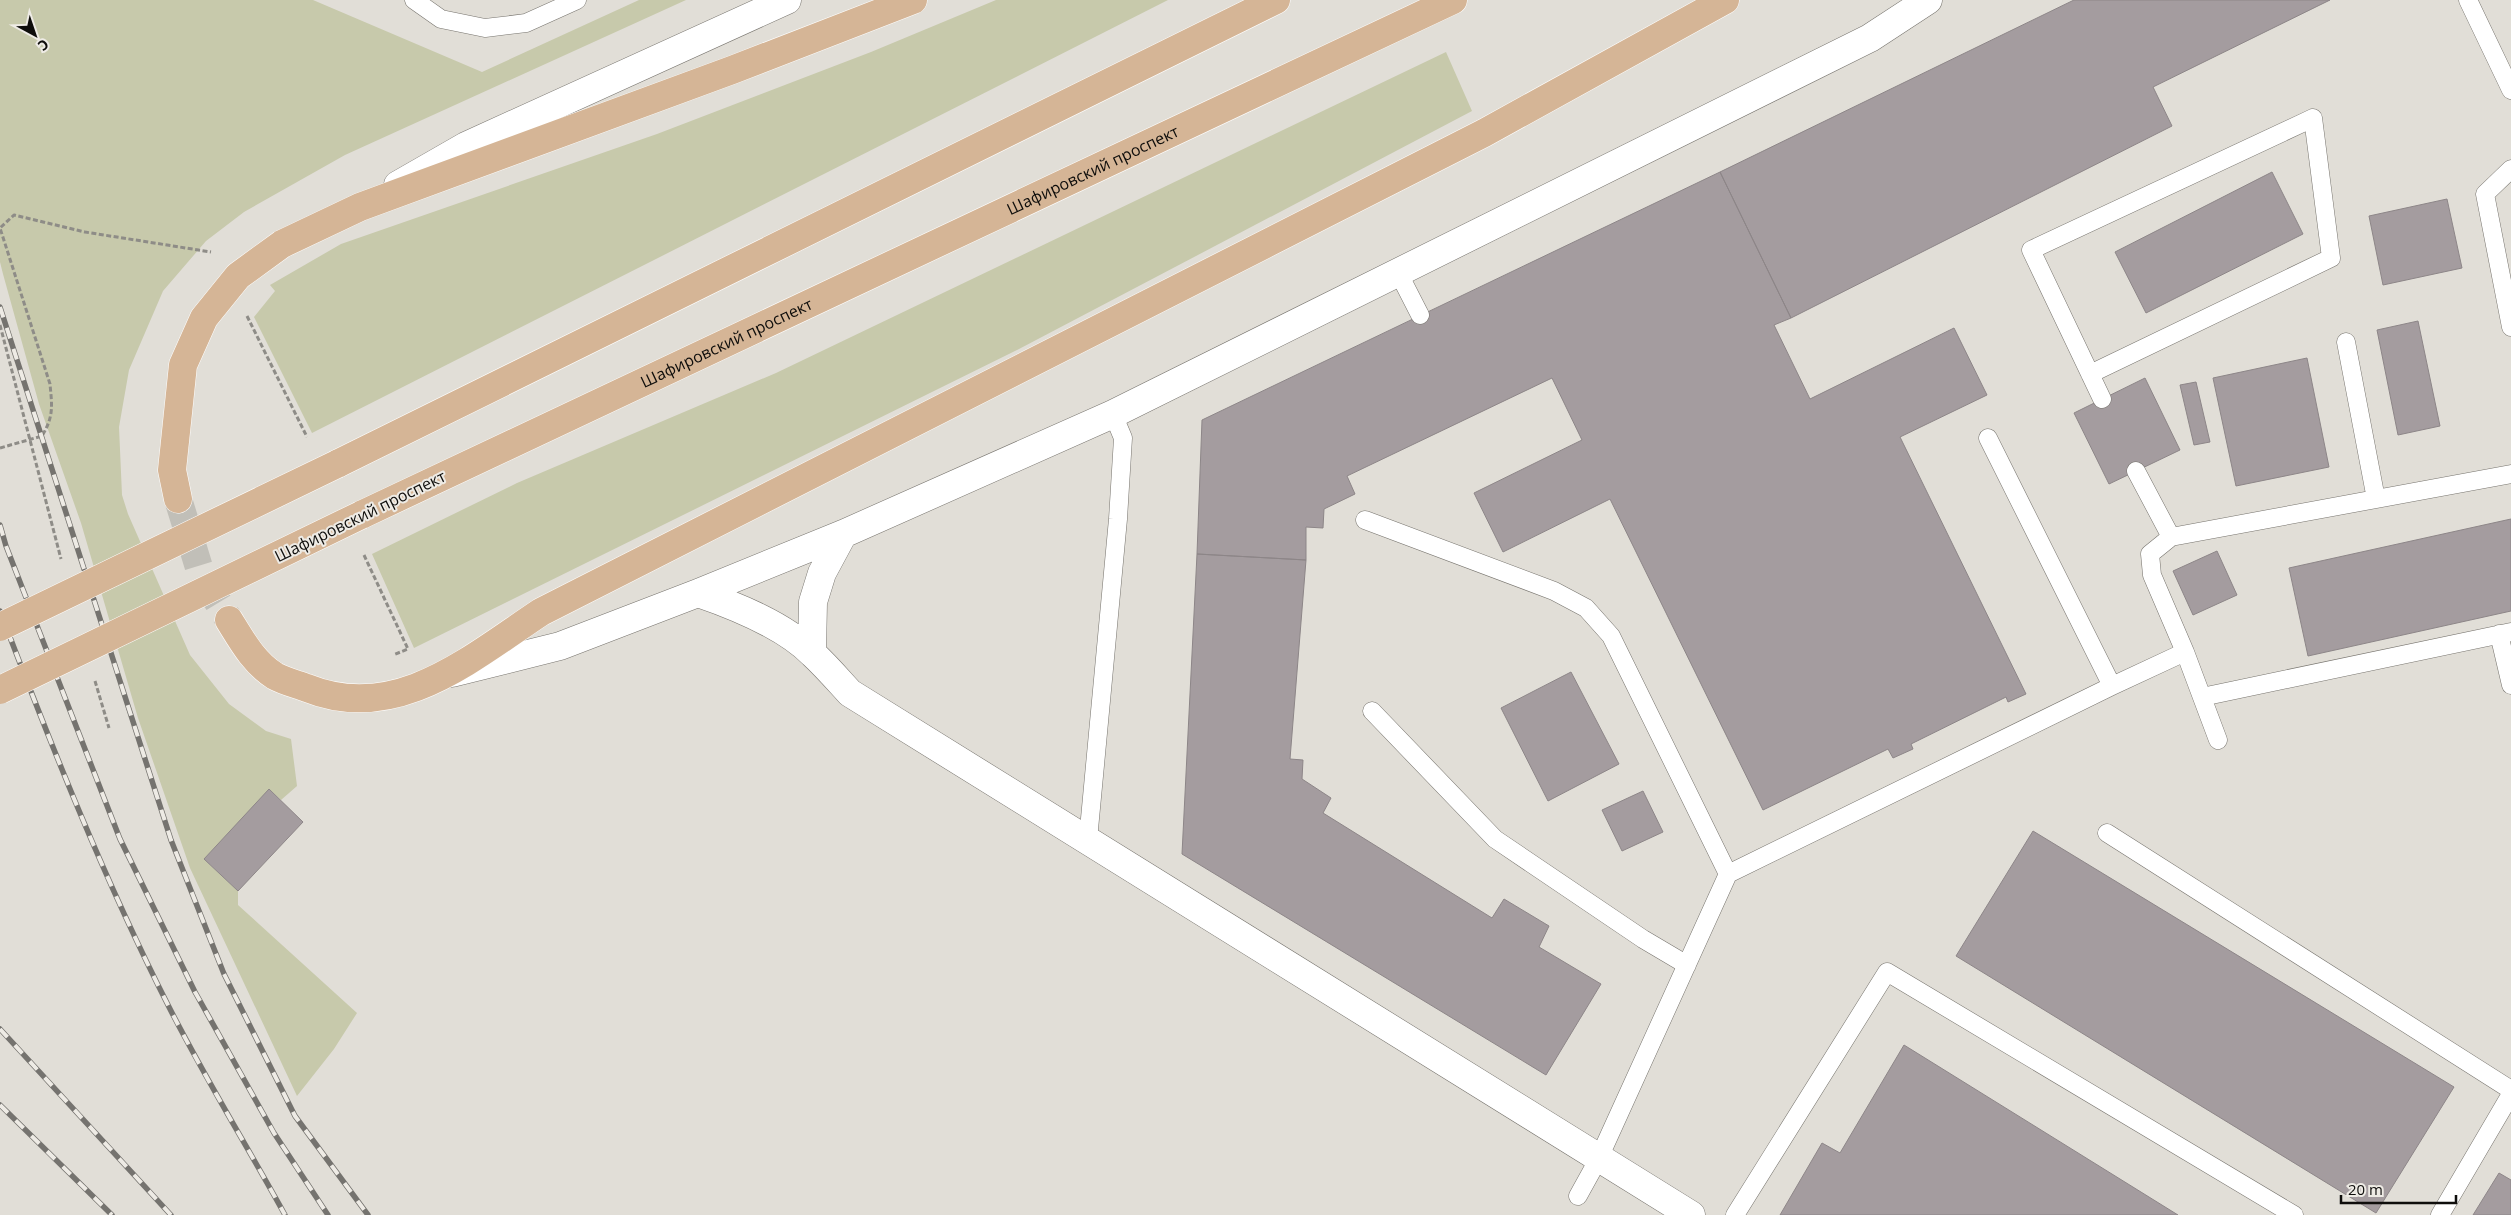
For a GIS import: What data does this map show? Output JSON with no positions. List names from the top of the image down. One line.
{"streets":{"main road":["Шафировский проспект"]},"scale_bar":"20 m","north":"bottom right"}
